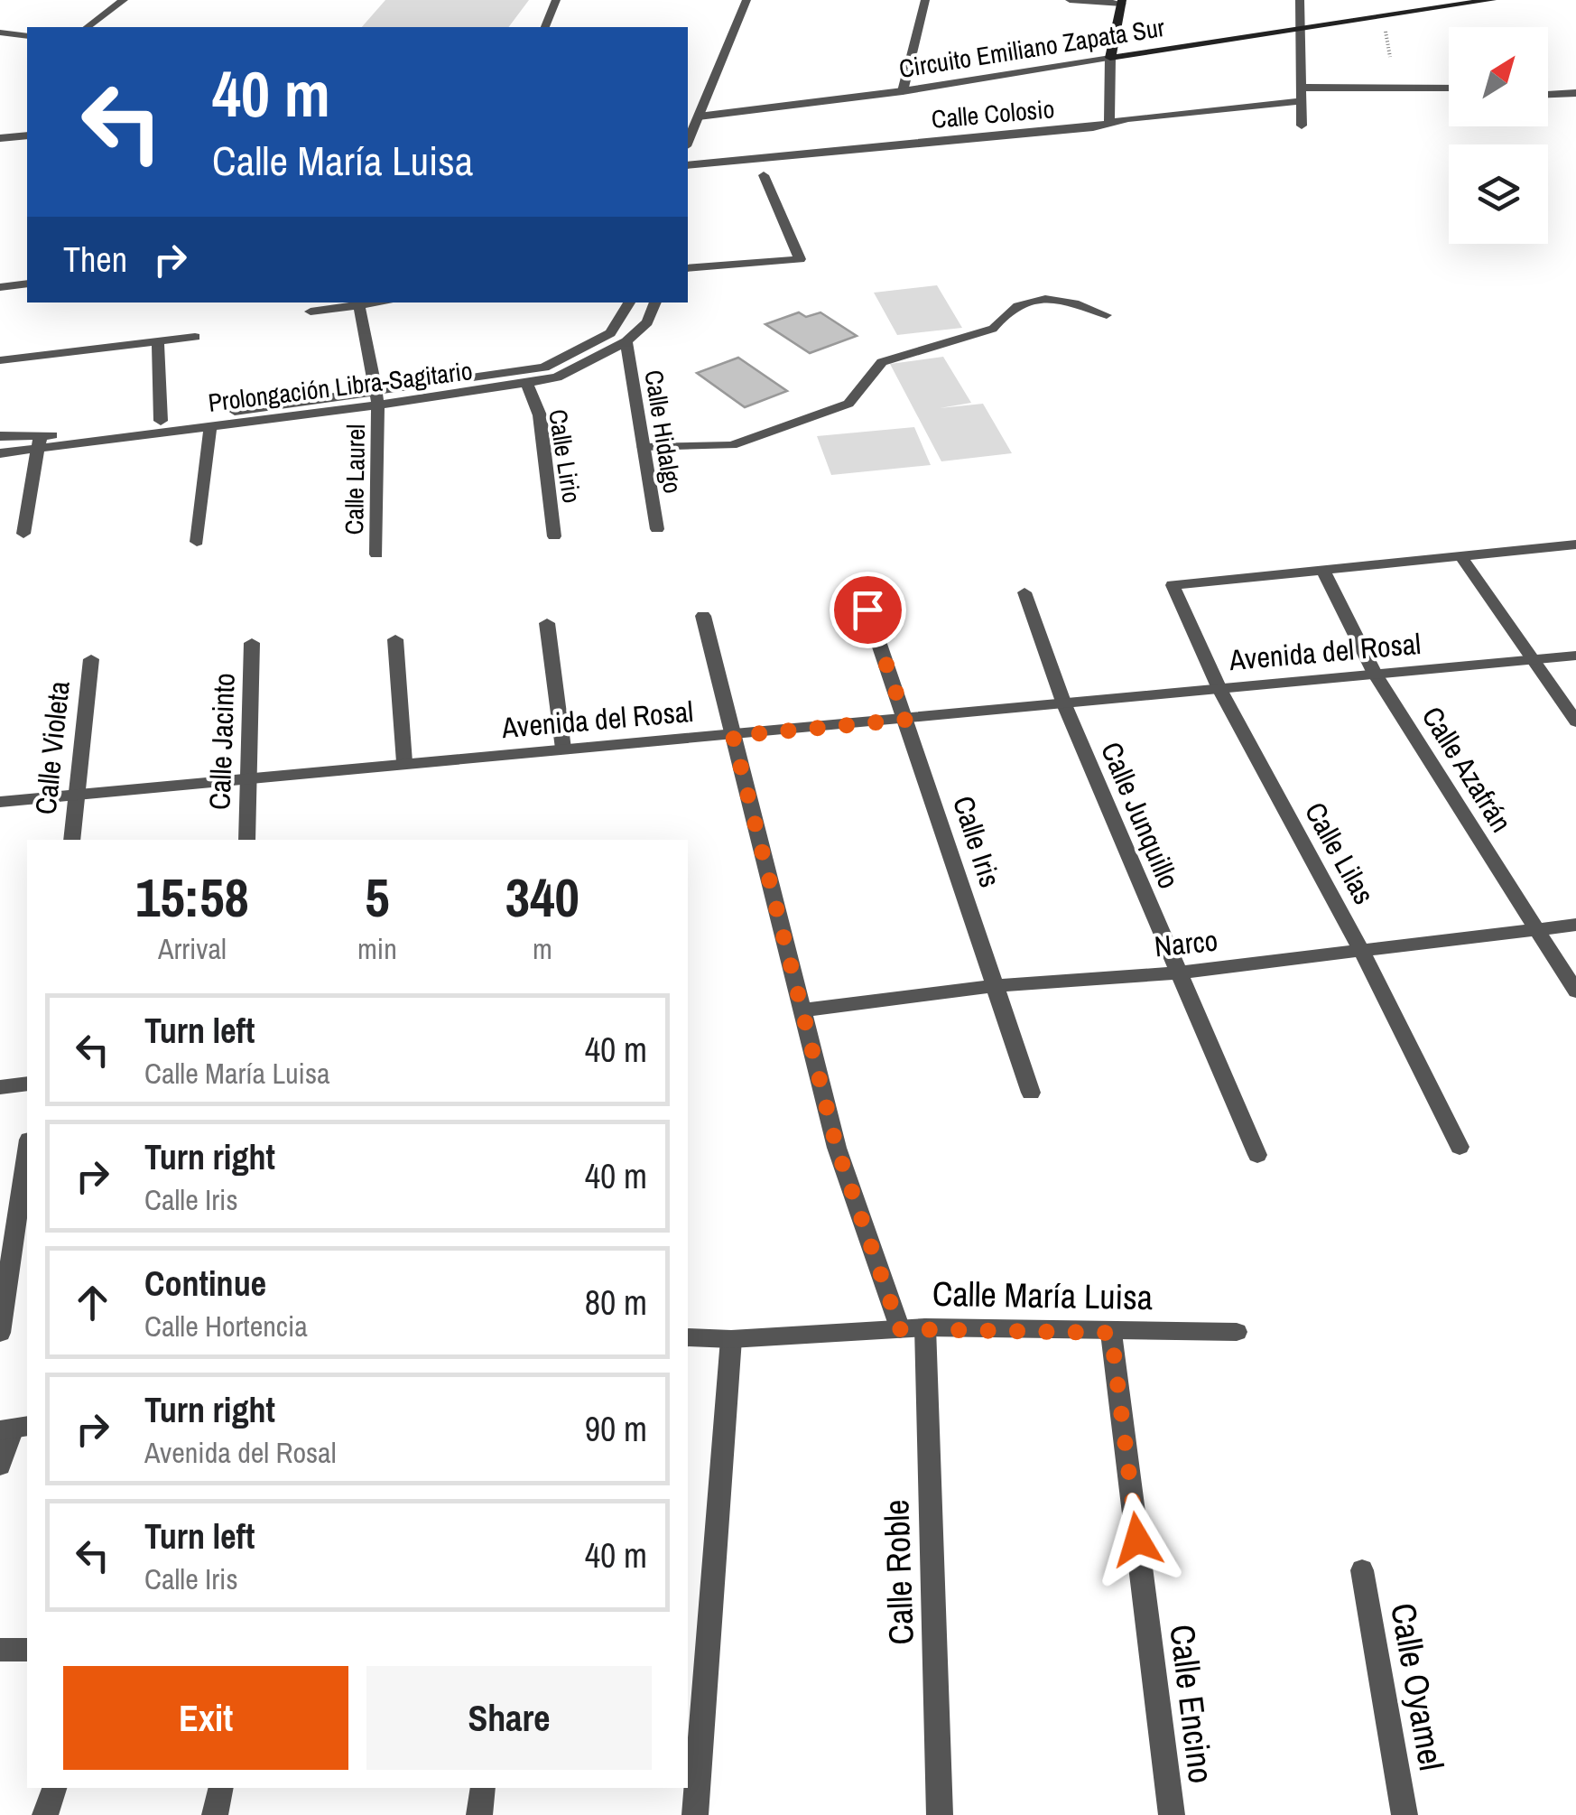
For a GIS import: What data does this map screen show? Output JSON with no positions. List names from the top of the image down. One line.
{"streets":{"main road":["Circuito Emiliano Zapata Sur"],"street":["Calle Colosio","Prolongación Libra-Sagitario","Calle Hidalgo","Calle Lirio","Calle Laurel","Avenida del Rosal","Calle Jacinto","Calle Violeta","Calle Azafrán","Calle Junquillo","Calle Iris","Calle Lilas","Narco","Calle María Luisa","Calle Roble","Calle Oyamel","Calle Encino"]},"crossings":[["Prolongación Libra-Sagitario","Calle Hidalgo"],["Prolongación Libra-Sagitario","Calle Lirio"],["Prolongación Libra-Sagitario","Calle Laurel"],["Avenida del Rosal","Calle Jacinto"],["Avenida del Rosal","Calle Violeta"],["Avenida del Rosal","Calle Azafrán"],["Avenida del Rosal","Calle Junquillo"],["Avenida del Rosal","Calle Iris"],["Avenida del Rosal","Calle Lilas"],["Calle Azafrán","Calle Lilas"],["Calle Azafrán","Narco"],["Calle Junquillo","Narco"],["Calle Iris","Narco"],["Calle Lilas","Narco"],["Calle María Luisa","Calle Roble"],["Calle María Luisa","Calle Encino"]],"north":"top right","page":{"turn":["40 m","Calle María Luisa"],"then":"Then","eta":["15:58","Arrival","5","min","340","m"],"list":[{"name":"Turn left","note":"Calle María Luisa","value":"40 m"},{"name":"Turn right","note":"Calle Iris","value":"40 m"},{"name":"Continue","note":"Calle Hortencia","value":"80 m"},{"name":"Turn right","note":"Avenida del Rosal","value":"90 m"},{"name":"Turn left","note":"Calle Iris","value":"40 m"}],"buttons":["Exit","Share"]}}
